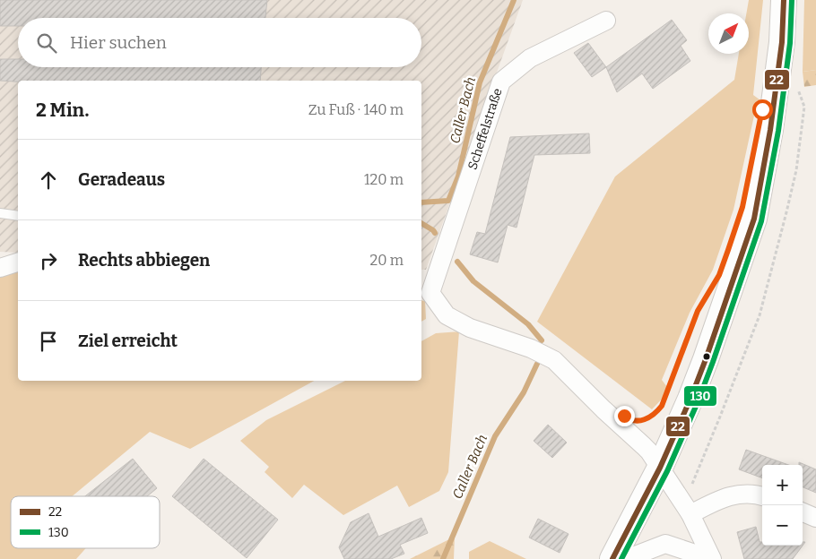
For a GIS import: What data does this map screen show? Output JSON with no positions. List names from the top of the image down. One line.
{"streets":{"street":["Scheffelstraße"]},"water":["Caller Bach"],"lines":["transit line 22","transit line 130"],"legend":["22","130"],"north":"top right","page":{"search":"Hier suchen","heading":["2 Min.","Zu Fuß · 140 m"],"list":[["Geradeaus","120 m"],["Rechts abbiegen","20 m"],"Ziel erreicht"],"map_buttons":["+","−"]}}
